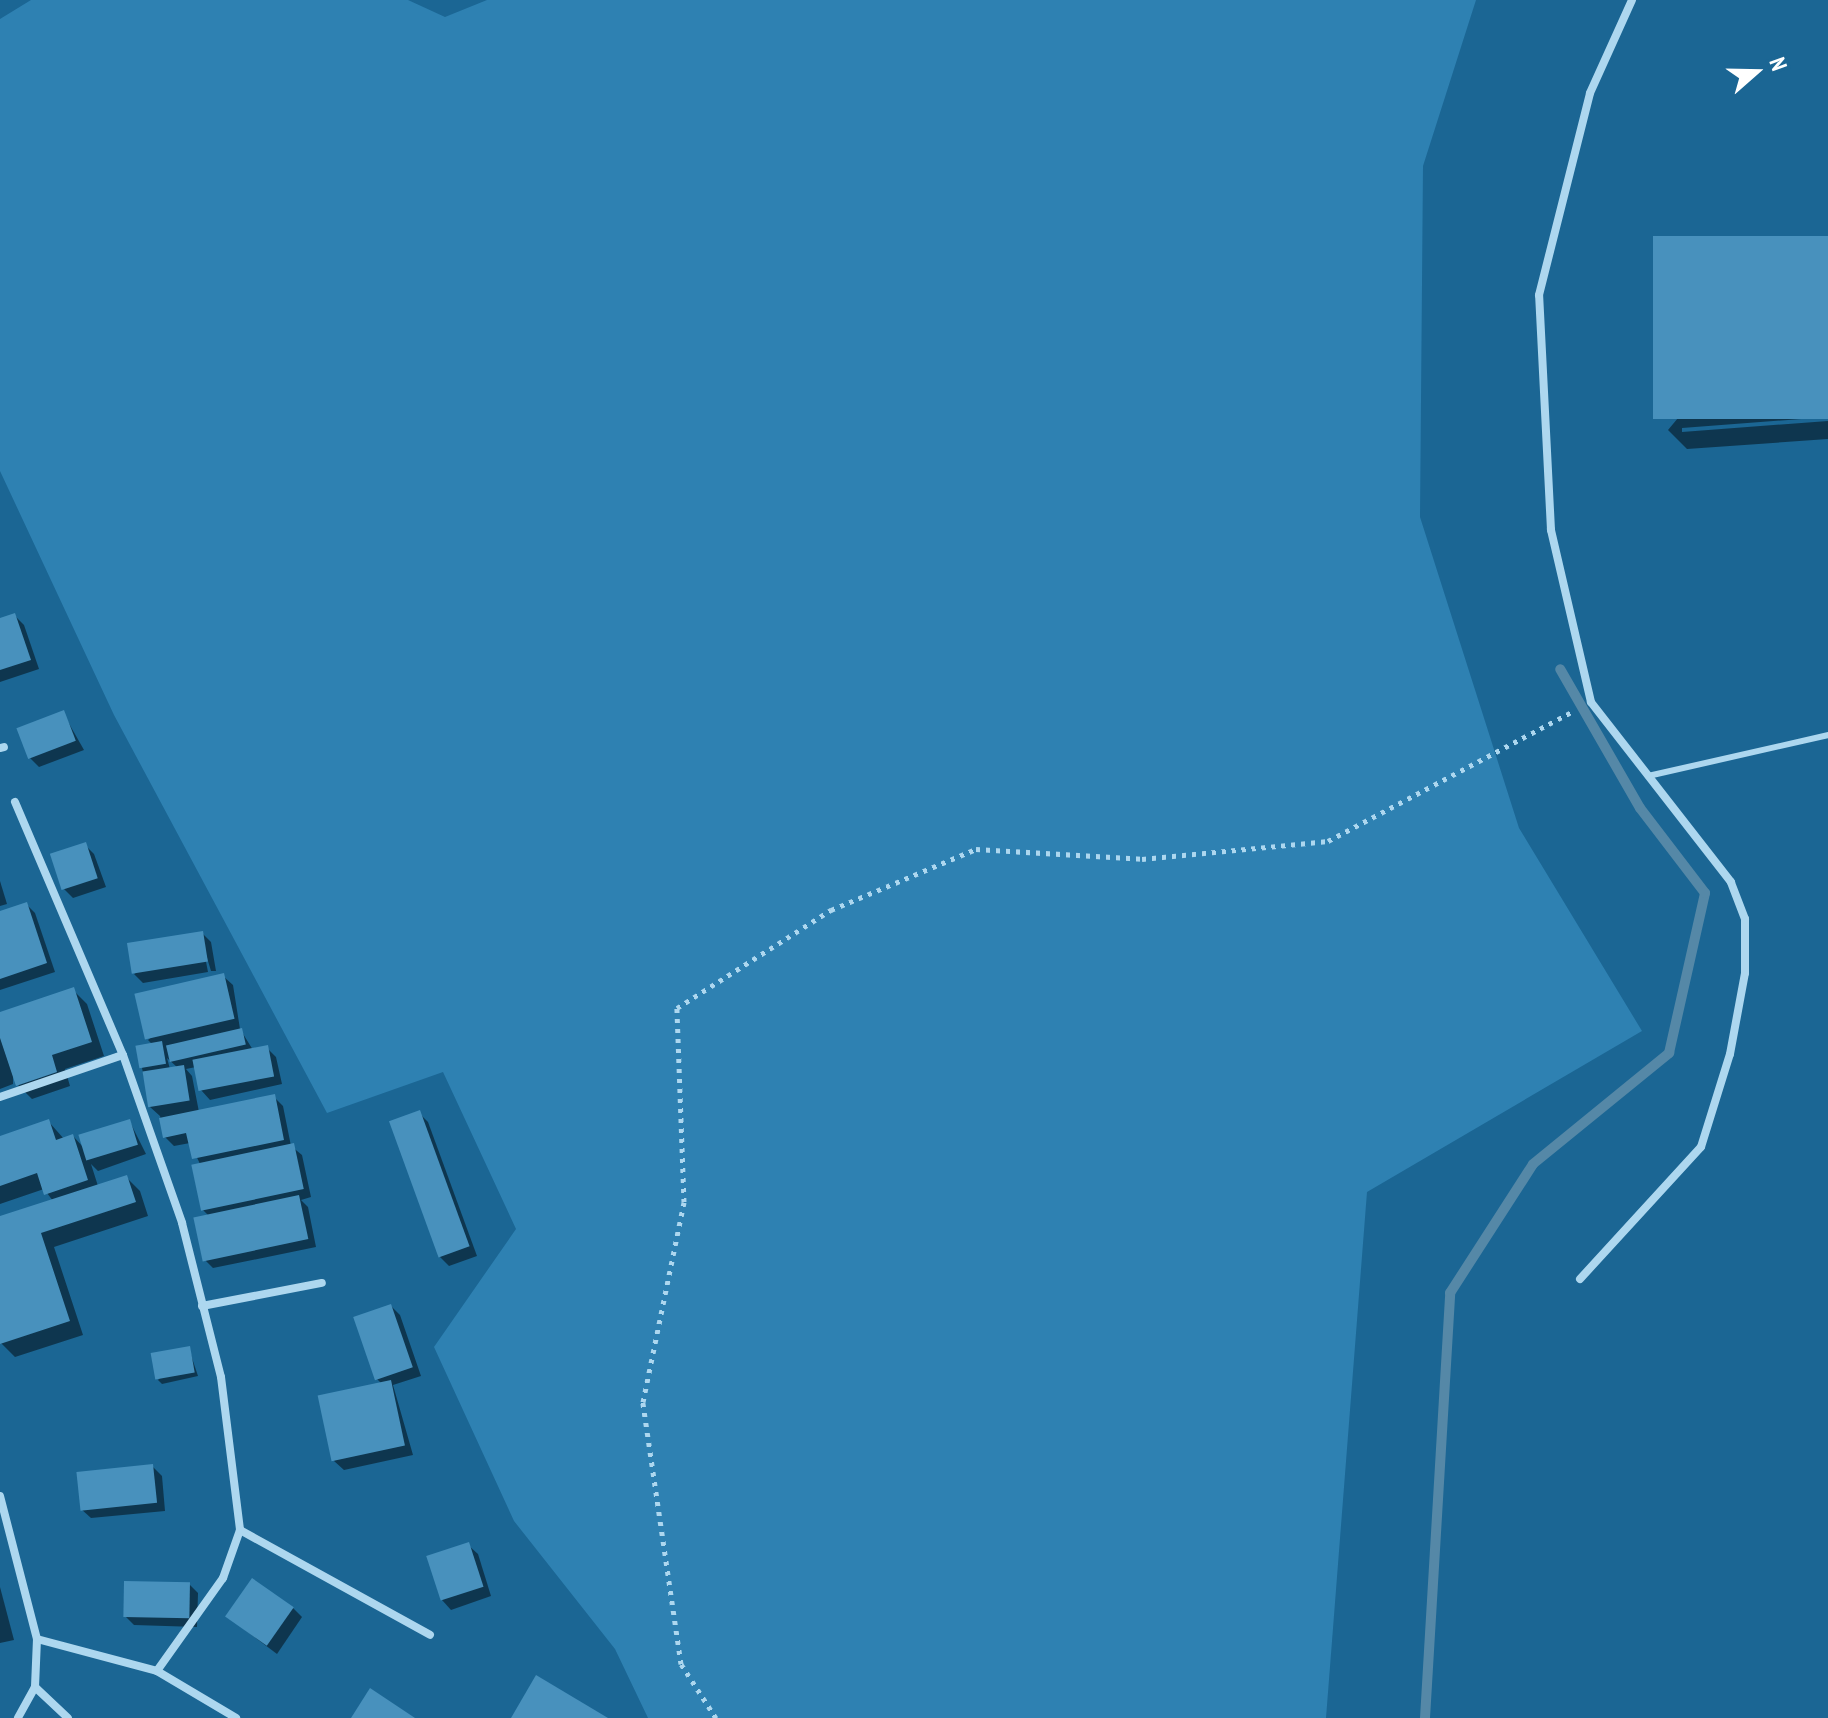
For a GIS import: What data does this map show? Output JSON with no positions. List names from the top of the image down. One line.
{"north":"right"}
